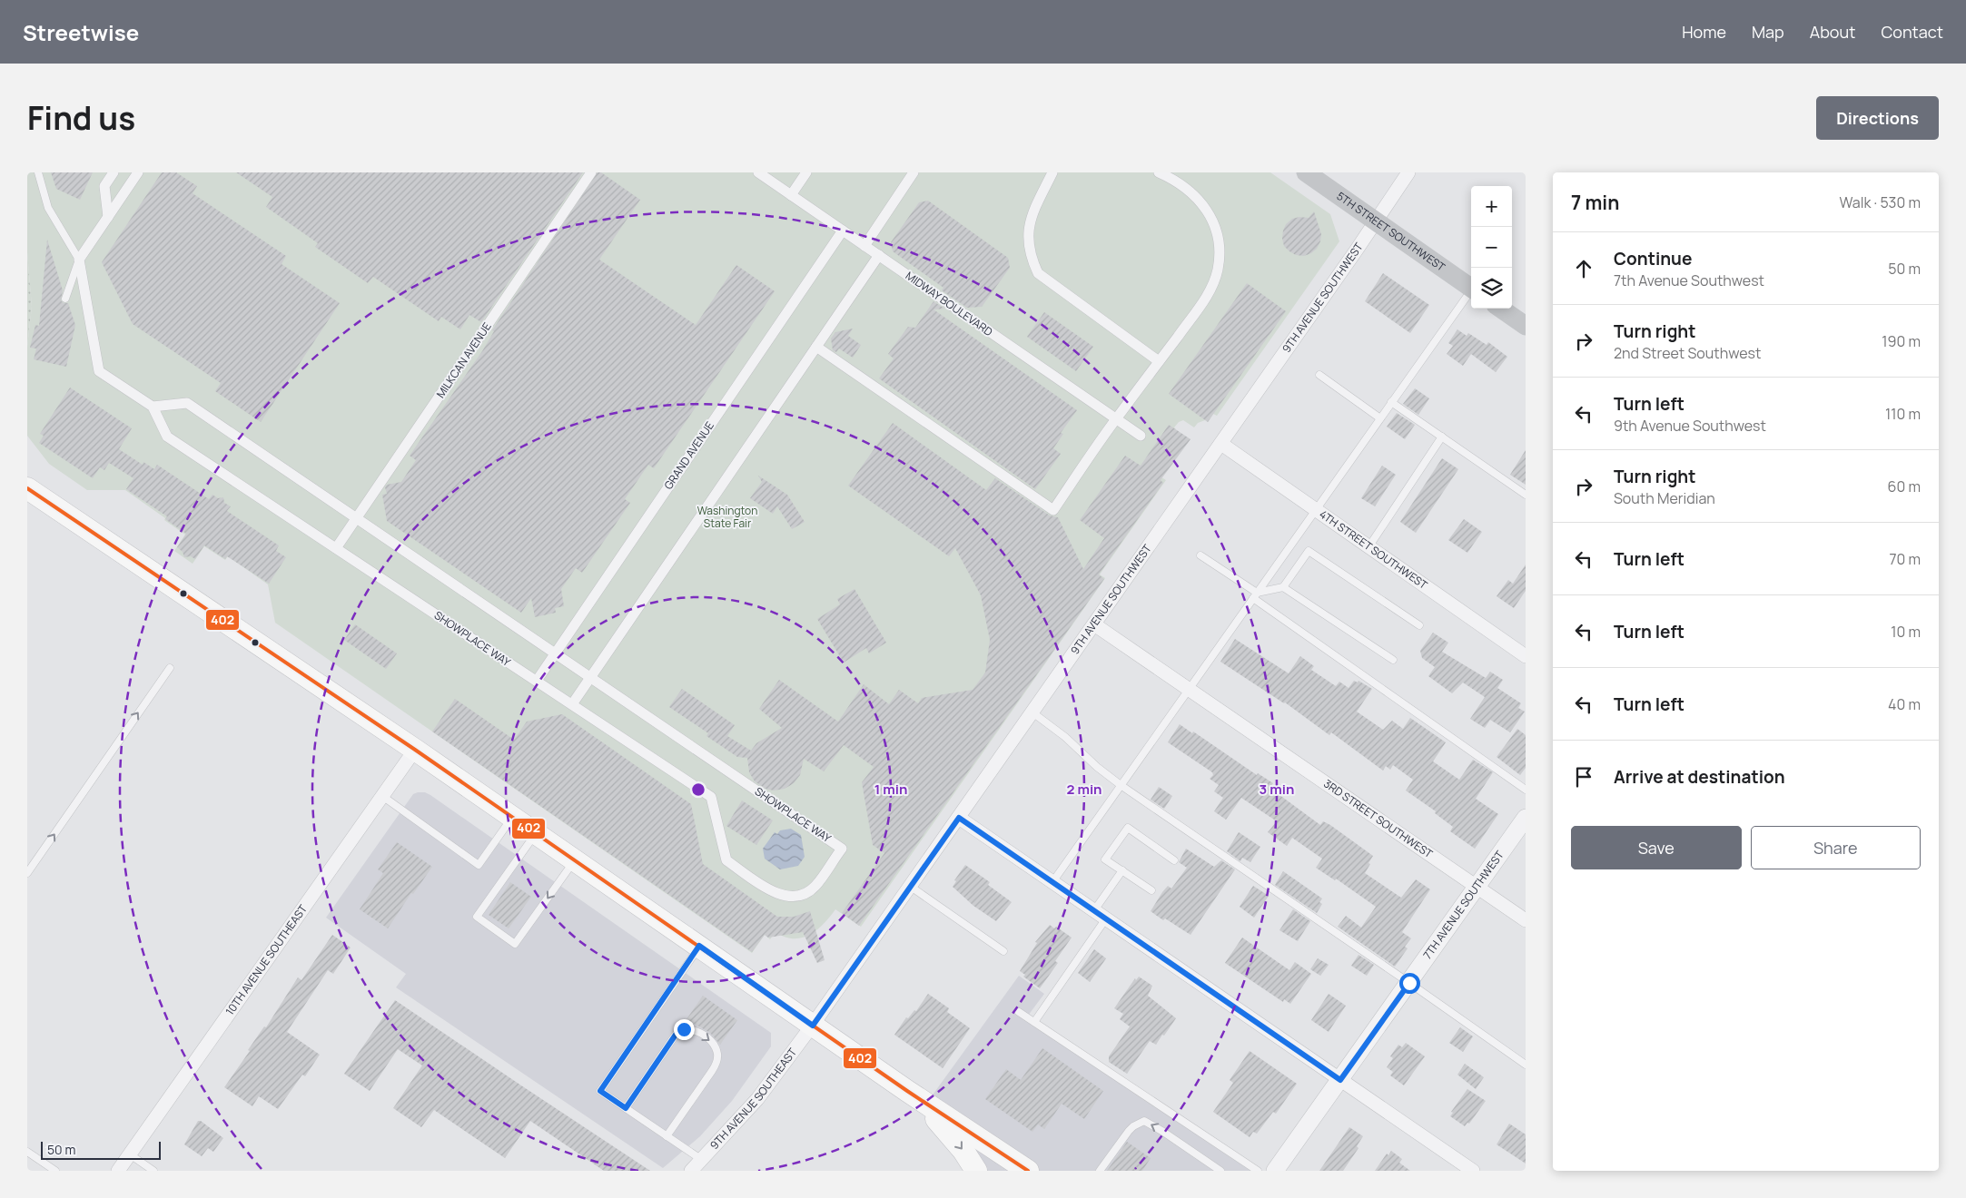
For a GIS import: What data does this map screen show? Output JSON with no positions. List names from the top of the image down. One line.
{"streets":{"main road":["5TH STREET SOUTHWEST"],"street":["9TH AVENUE SOUTHWEST","MIDWAY BOULEVARD","MILKCAN AVENUE","GRAND AVENUE","4TH STREET SOUTHWEST","SHOWPLACE WAY","3RD STREET SOUTHWEST","7TH AVENUE SOUTHWEST","10TH AVENUE SOUTHEAST","9TH AVENUE SOUTHEAST"]},"crossings":[["5TH STREET SOUTHWEST","9TH AVENUE SOUTHWEST"],["9TH AVENUE SOUTHWEST","4TH STREET SOUTHWEST"],["9TH AVENUE SOUTHWEST","3RD STREET SOUTHWEST"],["9TH AVENUE SOUTHWEST","9TH AVENUE SOUTHEAST"],["MIDWAY BOULEVARD","GRAND AVENUE"],["MILKCAN AVENUE","SHOWPLACE WAY"],["GRAND AVENUE","SHOWPLACE WAY"],["3RD STREET SOUTHWEST","7TH AVENUE SOUTHWEST"]],"parks":["Washington State Fair"],"lines":["transit line 402"],"scale_bar":"50 m","page":{"header":"Streetwise","nav":["Home","Map","About","Contact"],"title":"Find us","buttons":["Directions",["Save","Share"]],"heading":["7 min","Walk · 530 m"],"map_buttons":["+","−"],"list":[["Continue","7th Avenue Southwest","50 m"],["Turn right","2nd Street Southwest","190 m"],["Turn left","9th Avenue Southwest","110 m"],["Turn right","South Meridian","60 m"],["Turn left","70 m"],["Turn left","10 m"],["Turn left","40 m"],"Arrive at destination"],"scale":"50 m"},"rings":["1 min","2 min","3 min"]}
